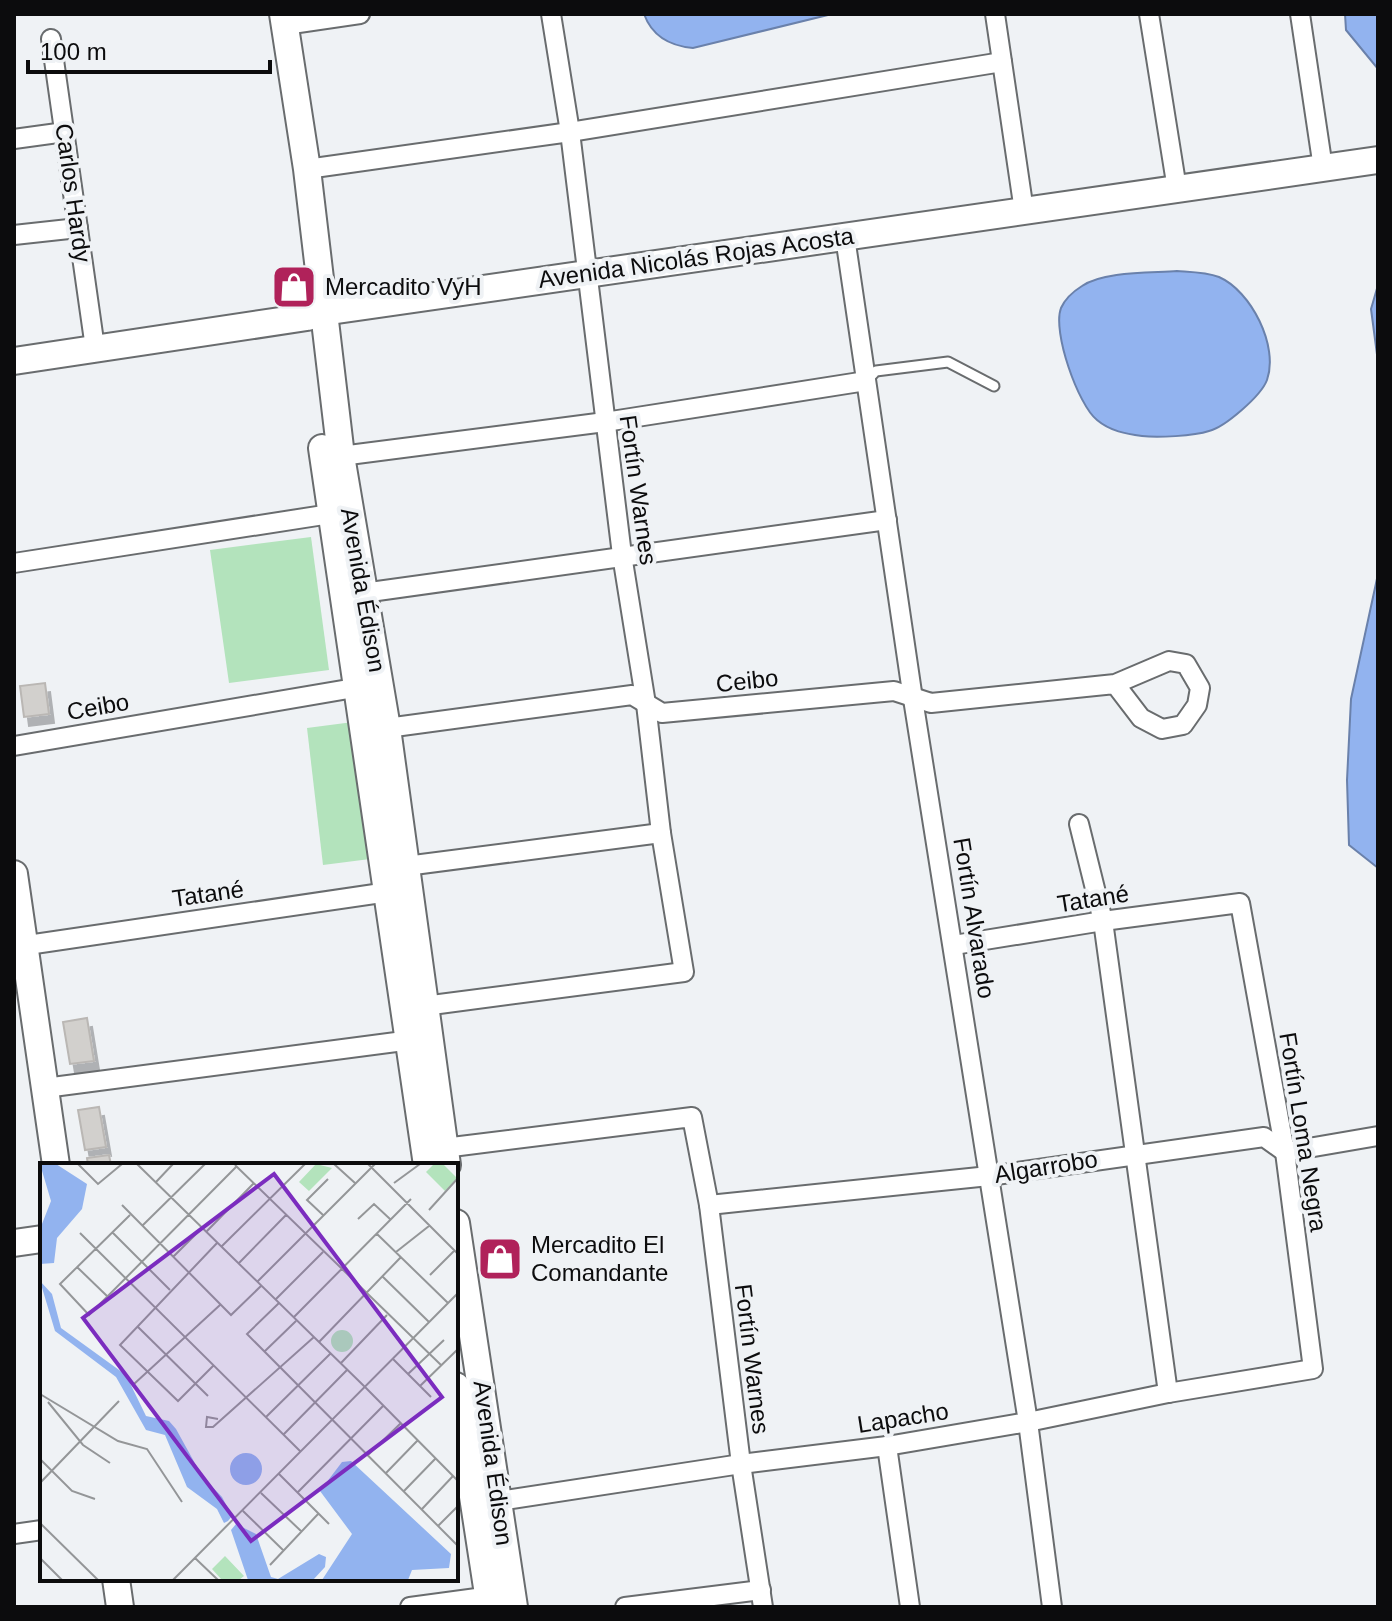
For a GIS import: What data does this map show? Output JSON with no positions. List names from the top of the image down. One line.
{"streets":{"main road":["Avenida Nicolás Rojas Acosta","Avenida Édison"],"street":["Carlos Hardy","Fortín Warnes","Ceibo","Tatané","Fortín Alvarado","Fortín Loma Negra","Algarrobo","Lapacho"]},"crossings":[["Carlos Hardy","Avenida Nicolás Rojas Acosta"],["Avenida Nicolás Rojas Acosta","Fortín Warnes"],["Avenida Nicolás Rojas Acosta","Avenida Édison"],["Avenida Nicolás Rojas Acosta","Fortín Alvarado"],["Fortín Warnes","Avenida Édison"],["Fortín Warnes","Ceibo"],["Fortín Warnes","Tatané"],["Fortín Warnes","Algarrobo"],["Fortín Warnes","Lapacho"],["Avenida Édison","Ceibo"],["Avenida Édison","Tatané"],["Avenida Édison","Lapacho"],["Ceibo","Fortín Alvarado"],["Tatané","Fortín Alvarado"],["Tatané","Fortín Loma Negra"],["Fortín Alvarado","Algarrobo"],["Fortín Alvarado","Lapacho"],["Fortín Loma Negra","Algarrobo"],["Fortín Loma Negra","Lapacho"]],"places":{"shop":["Mercadito VyH","Mercadito El Comandante"]},"scale_bar":"100 m"}
